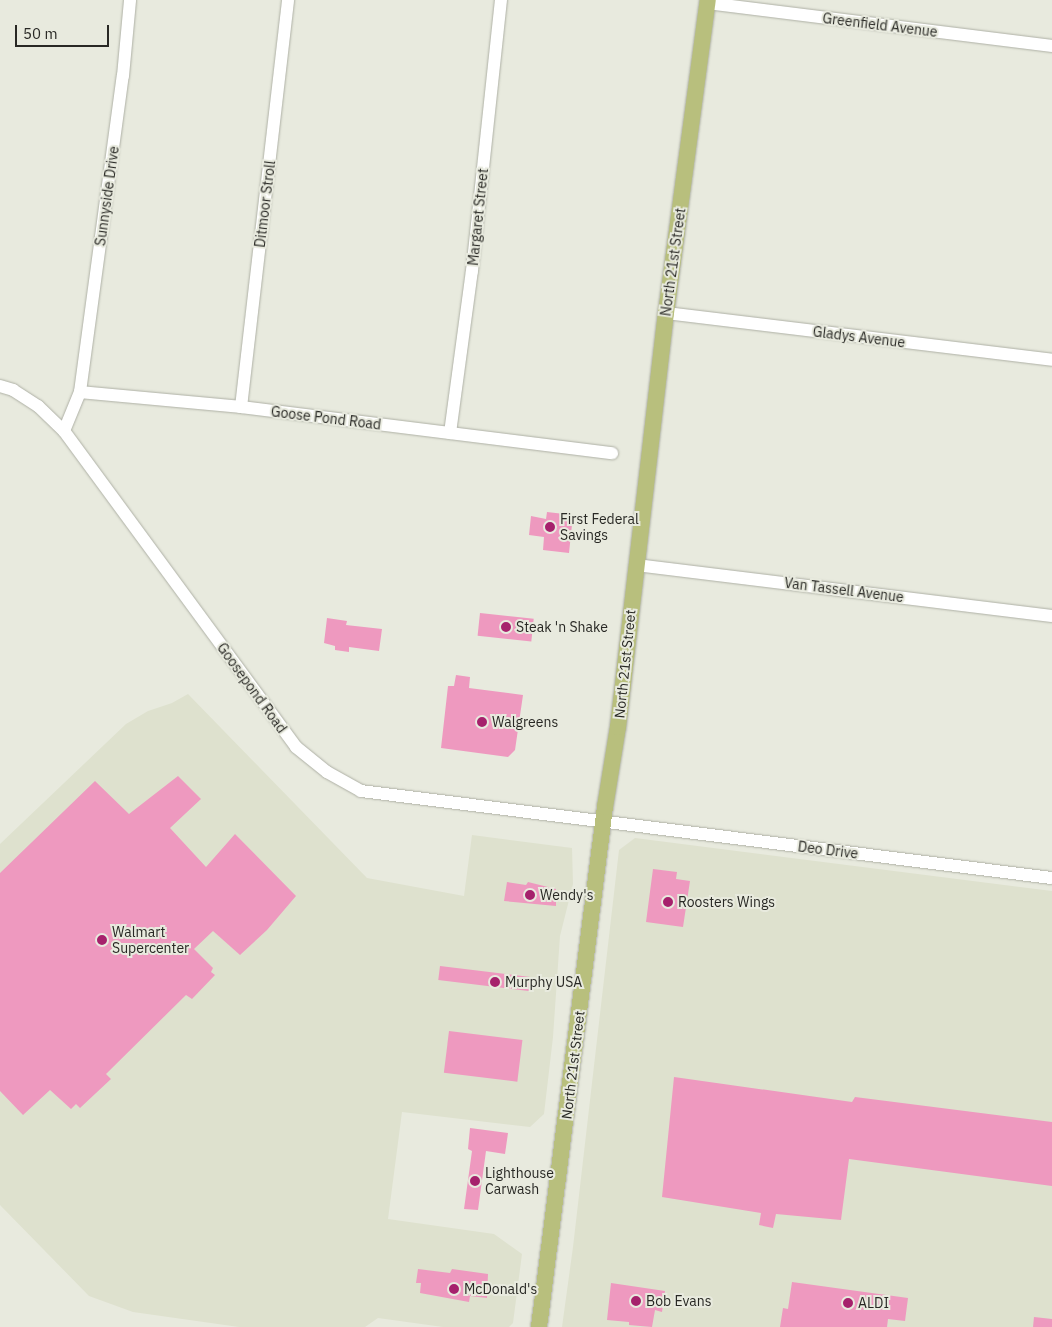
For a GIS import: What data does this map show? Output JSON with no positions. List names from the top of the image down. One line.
{"streets":{"main road":["North 21st Street"],"street":["Greenfield Avenue","Sunnyside Drive","Ditmoor Stroll","Margaret Street","Gladys Avenue","Goose Pond Road","Van Tassell Avenue","Goosepond Road","Deo Drive"]},"crossings":[["Greenfield Avenue","North 21st Street"],["Sunnyside Drive","Goose Pond Road"],["Ditmoor Stroll","Goose Pond Road"],["Margaret Street","Goose Pond Road"],["North 21st Street","Gladys Avenue"],["North 21st Street","Van Tassell Avenue"],["North 21st Street","Goosepond Road"],["North 21st Street","Deo Drive"],["Goosepond Road","Deo Drive"]],"places":["First Federal Savings","Steak 'n Shake","Walgreens","Wendy's","Roosters Wings","Walmart Supercenter","Murphy USA","Lighthouse Carwash","McDonald's","Bob Evans","ALDI"],"scale_bar":"50 m"}
